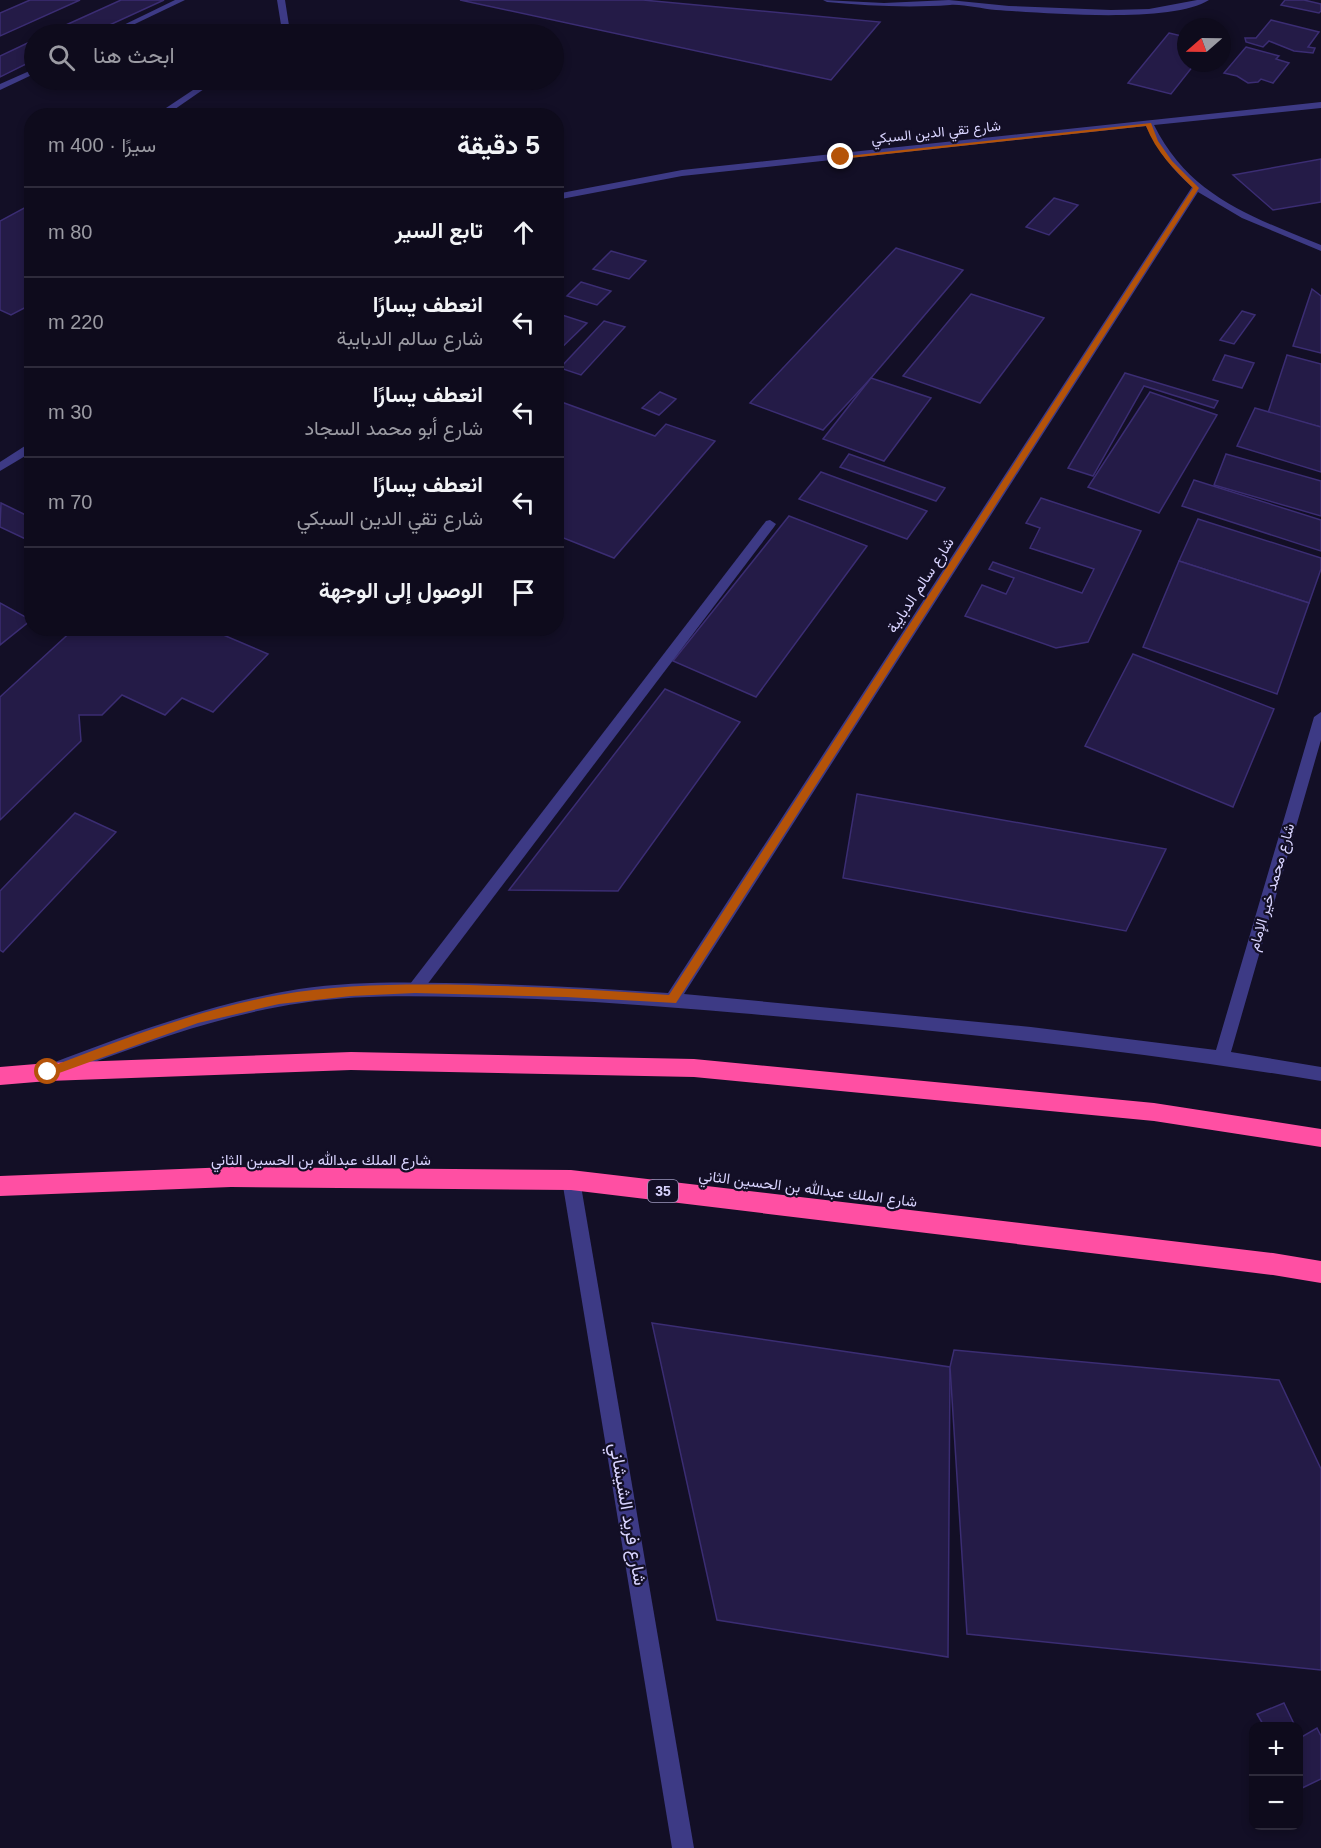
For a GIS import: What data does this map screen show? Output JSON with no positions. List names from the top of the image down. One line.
{"streets":{"highway":["شارع الملك عبدالله بن الحسين الثاني","35"],"street":["شارع تقي الدين السبكي","شارع سالم الدبايبة","شارع محمد خير الإمام","شارع فريد الشيشاني"]},"crossings":[["شارع الملك عبدالله بن الحسين الثاني","شارع فريد الشيشاني"]],"north":"left","page":{"search":"ابحث هنا","heading":["5 دقيقة","سيرًا · 400 m"],"list":[["تابع السير","80 m"],["انعطف يسارًا","شارع سالم الدبايبة","220 m"],["انعطف يسارًا","شارع أبو محمد السجاد","30 m"],["انعطف يسارًا","شارع تقي الدين السبكي","70 m"],"الوصول إلى الوجهة"],"map_buttons":["+","−"]}}
